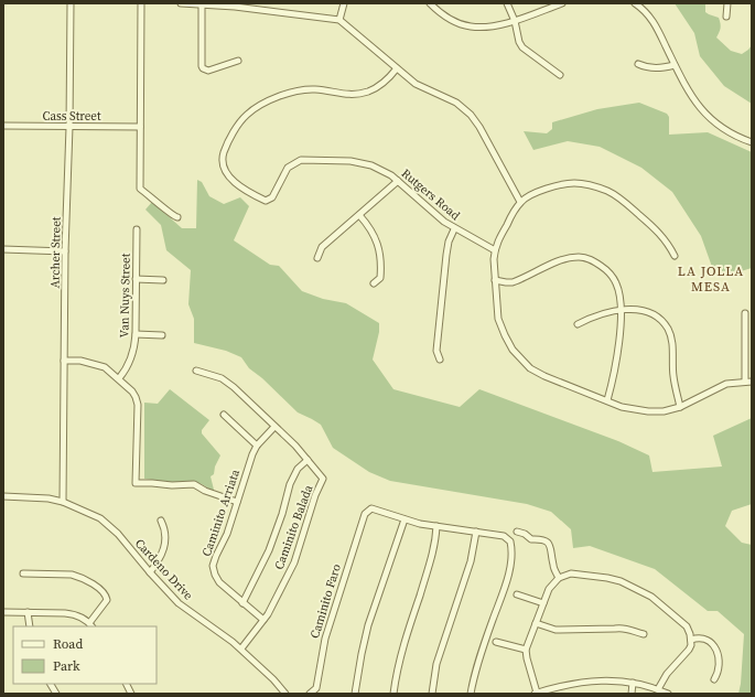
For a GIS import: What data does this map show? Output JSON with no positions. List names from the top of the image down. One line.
{"streets":{"street":["Cass Street","Rutgers Road","Archer Street","Van Nuys Street","Caminito Arriata","Caminito Balada","Cardeno Drive","Caminito Faro"]},"crossings":[["Cass Street","Archer Street"],["Archer Street","Cardeno Drive"],["Caminito Arriata","Caminito Balada"],["Caminito Balada","Cardeno Drive"]],"districts":["LA JOLLA MESA"],"legend":["Road","Park"]}
